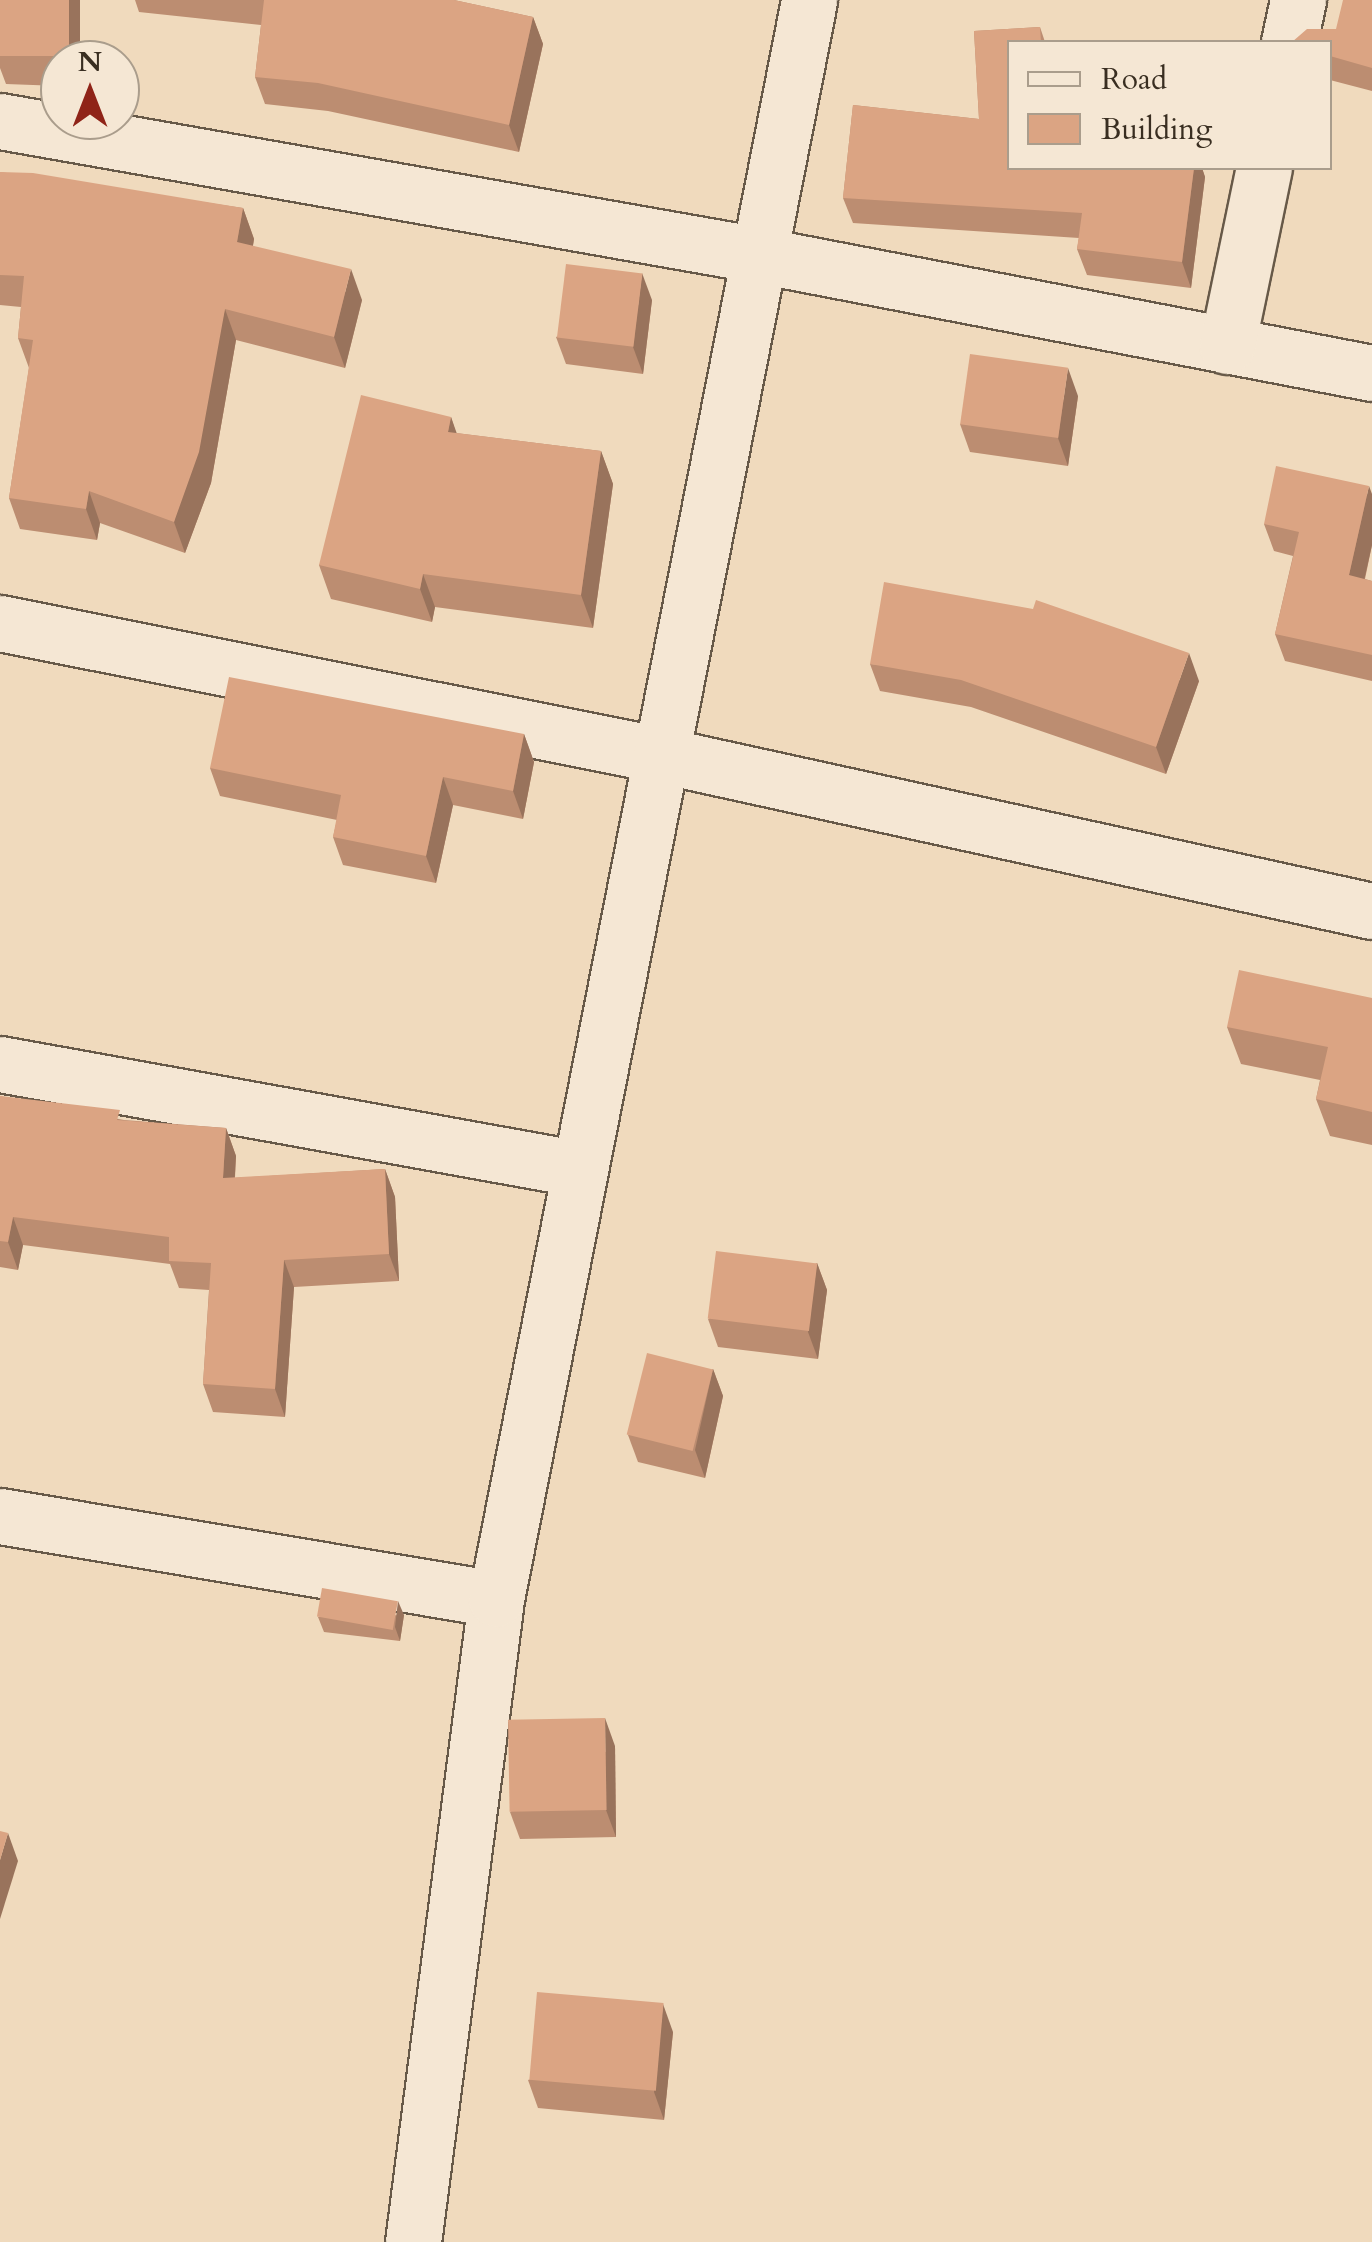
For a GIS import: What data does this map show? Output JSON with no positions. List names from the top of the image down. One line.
{"legend":["Road","Building"],"north":"top"}
